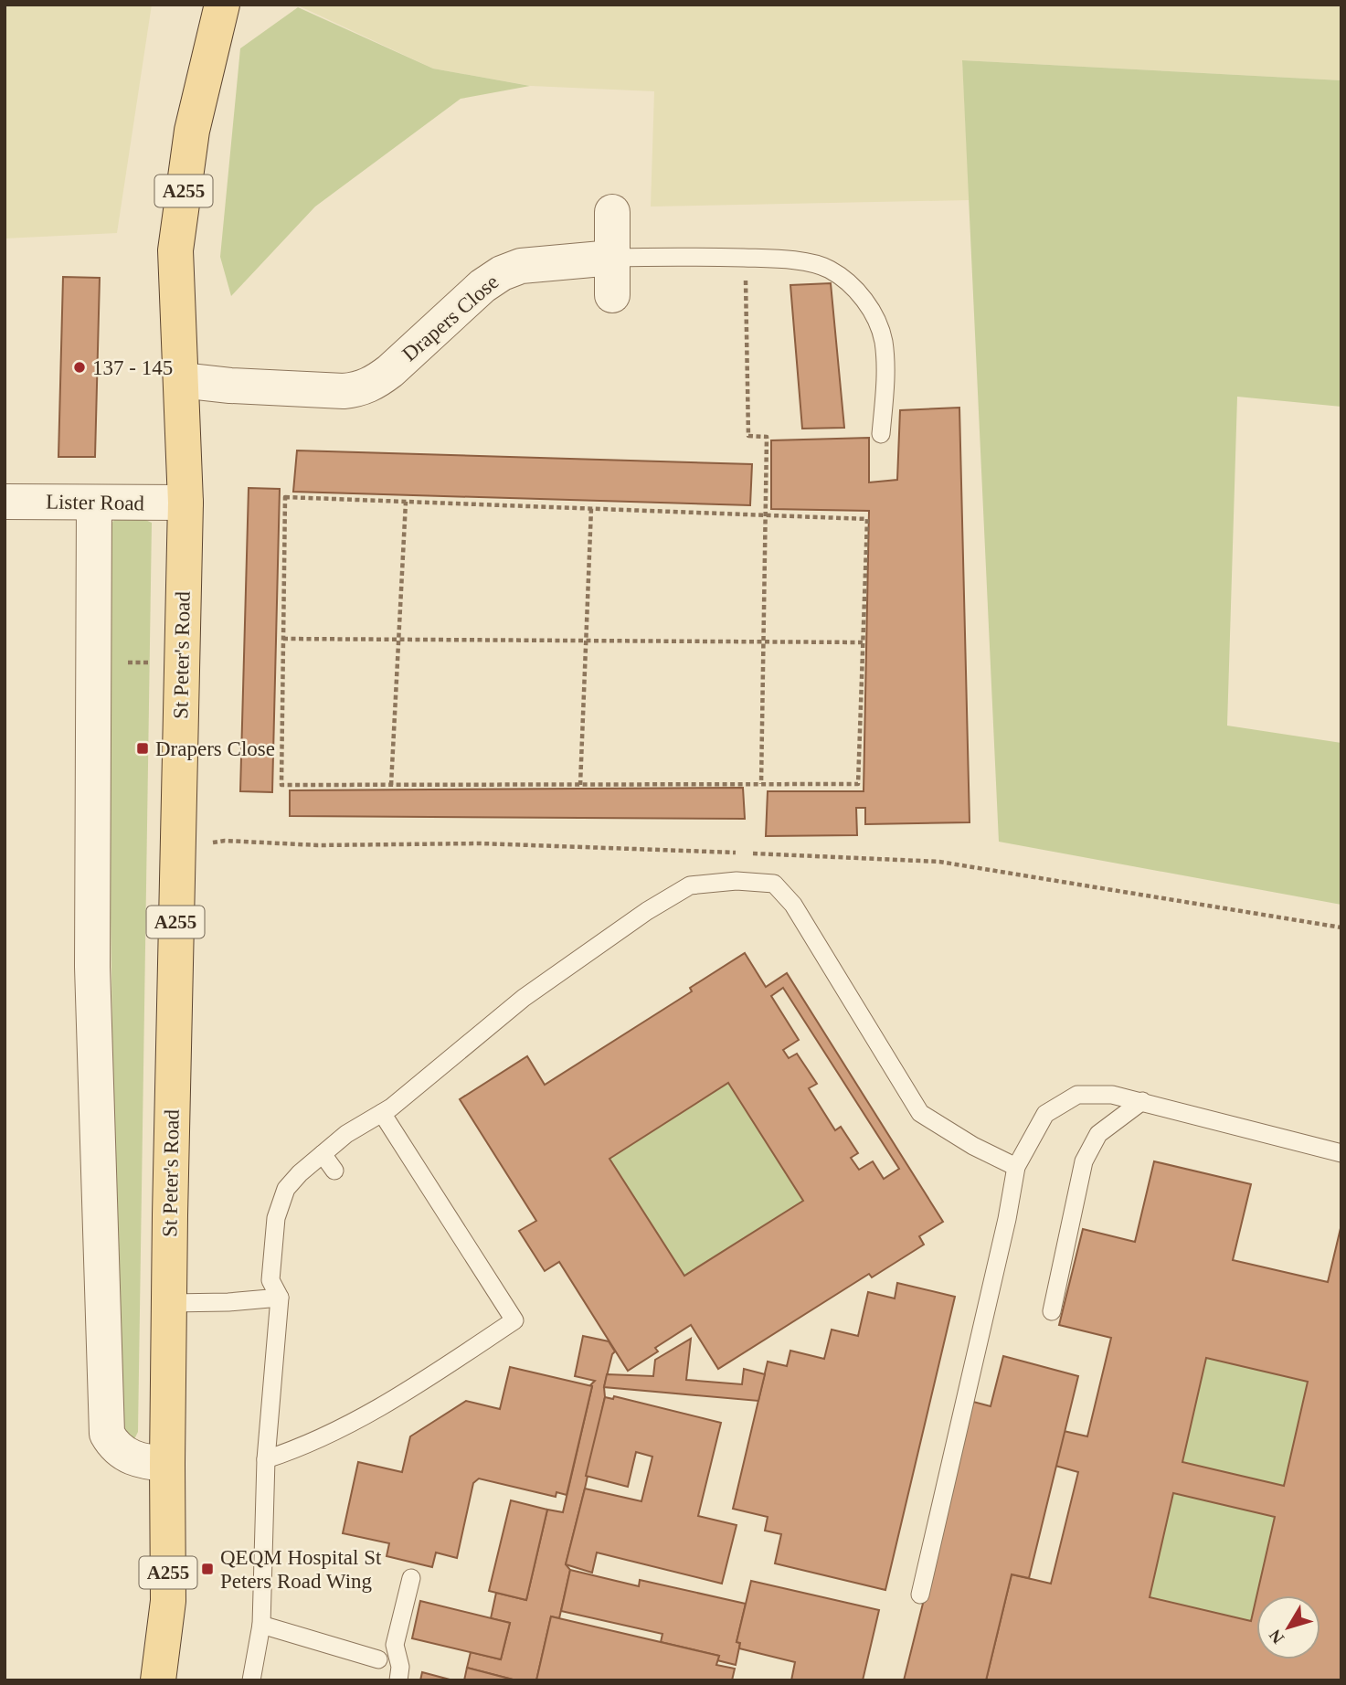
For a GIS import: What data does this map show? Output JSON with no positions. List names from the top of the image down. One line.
{"streets":{"main road":["A255","St Peter's Road"],"street":["Drapers Close","Lister Road"]},"crossings":[["Drapers Close","St Peter's Road"],["Lister Road","St Peter's Road"]],"places":{"other":["137 - 145"],"transit":["Drapers Close","QEQM Hospital St Peters Road Wing"]},"north":"bottom left"}
